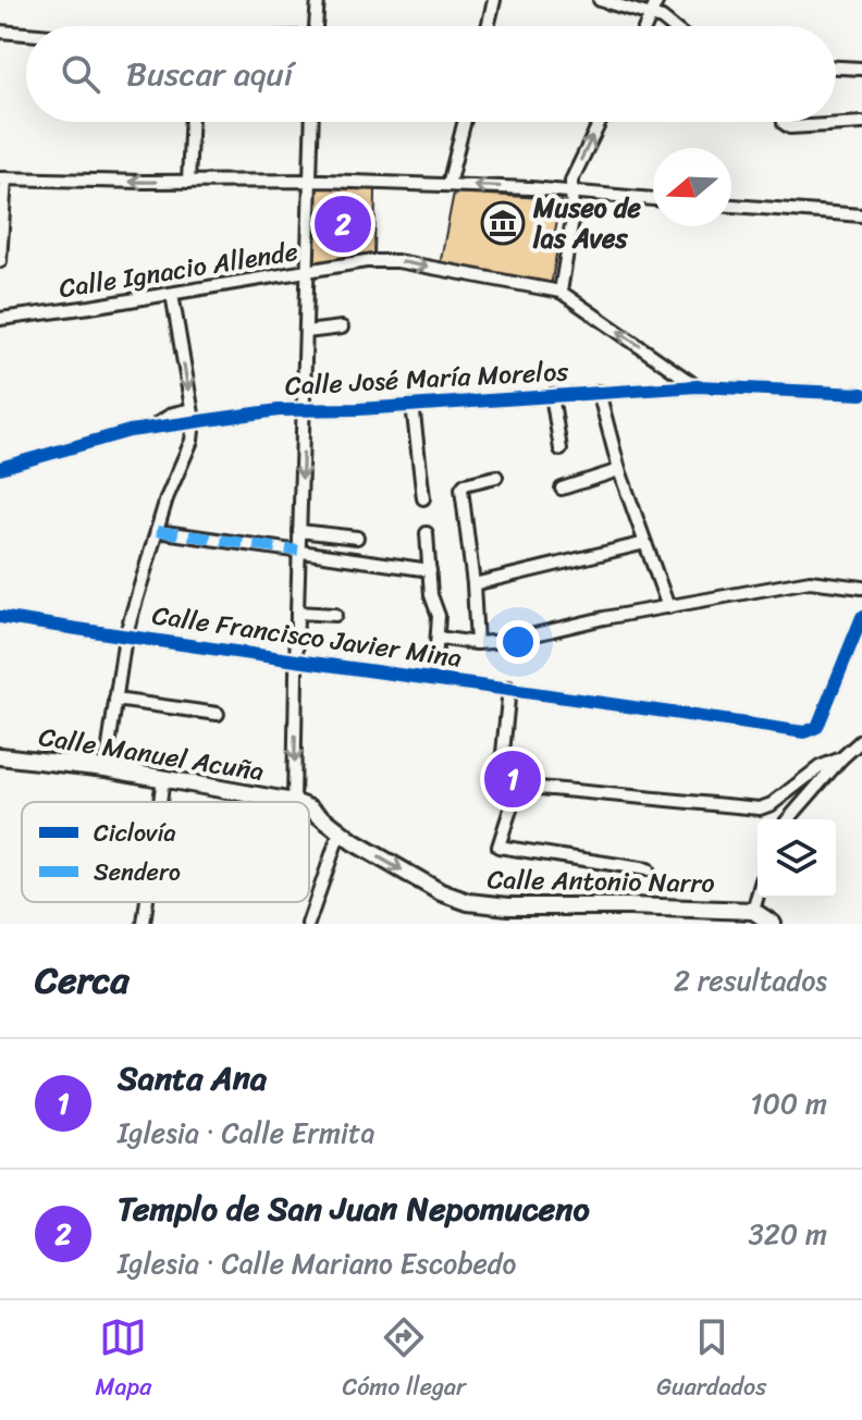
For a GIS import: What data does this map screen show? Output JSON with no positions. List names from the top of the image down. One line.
{"streets":{"main road":["Calle Manuel Acuña","Calle Antonio Narro"],"street":["Calle Ignacio Allende","Calle José María Morelos","Calle Francisco Javier Mina"]},"crossings":[["Calle Ignacio Allende","Calle José María Morelos"]],"one_way":["Calle Antonio Narro"],"places":{"museum":["Museo de las Aves"]},"legend":["Ciclovía","Sendero"],"north":"left","page":{"search":"Buscar aquí","pins":["2","1"],"heading":["Cerca","2 resultados"],"list":[{"mark":"1","name":"Santa Ana","note":"Iglesia · Calle Ermita","value":"100 m"},{"mark":"2","name":"Templo de San Juan Nepomuceno","note":"Iglesia · Calle Mariano Escobedo","value":"320 m"}],"nav":["Mapa","Cómo llegar","Guardados"]}}
